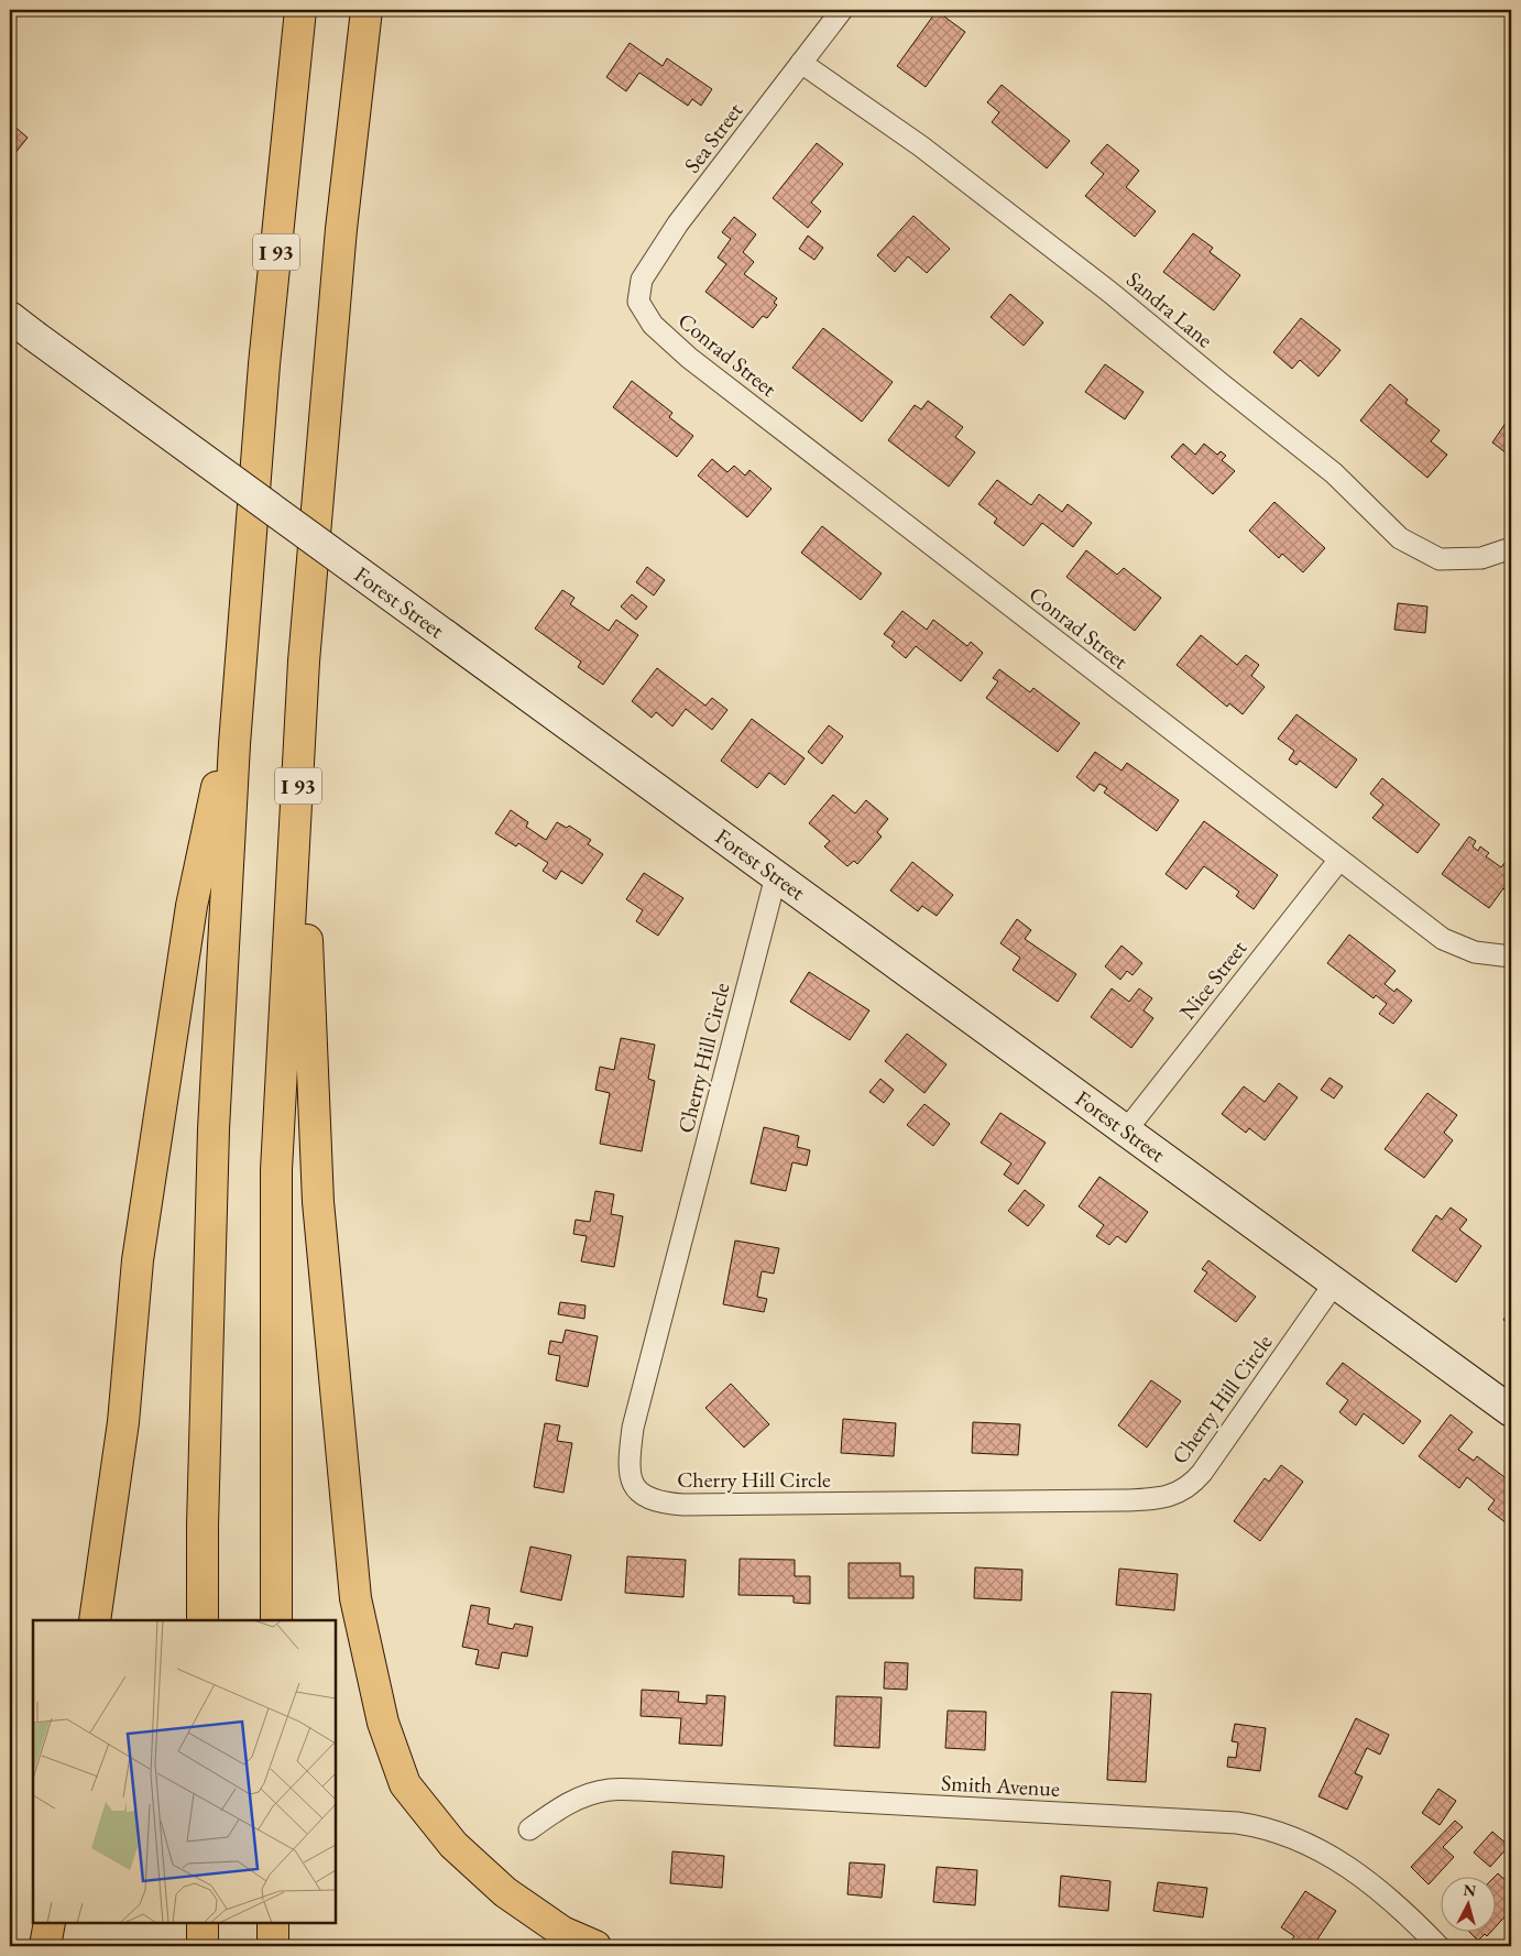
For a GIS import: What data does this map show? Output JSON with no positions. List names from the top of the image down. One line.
{"streets":{"highway":["I 93"],"street":["Sea Street","Sandra Lane","Conrad Street","Forest Street","Nice Street","Cherry Hill Circle","Smith Avenue"]},"crossings":[["Sea Street","Sandra Lane"],["Sea Street","Conrad Street"],["Conrad Street","Nice Street"],["Forest Street","Nice Street"],["Forest Street","Cherry Hill Circle"]],"north":"top"}
